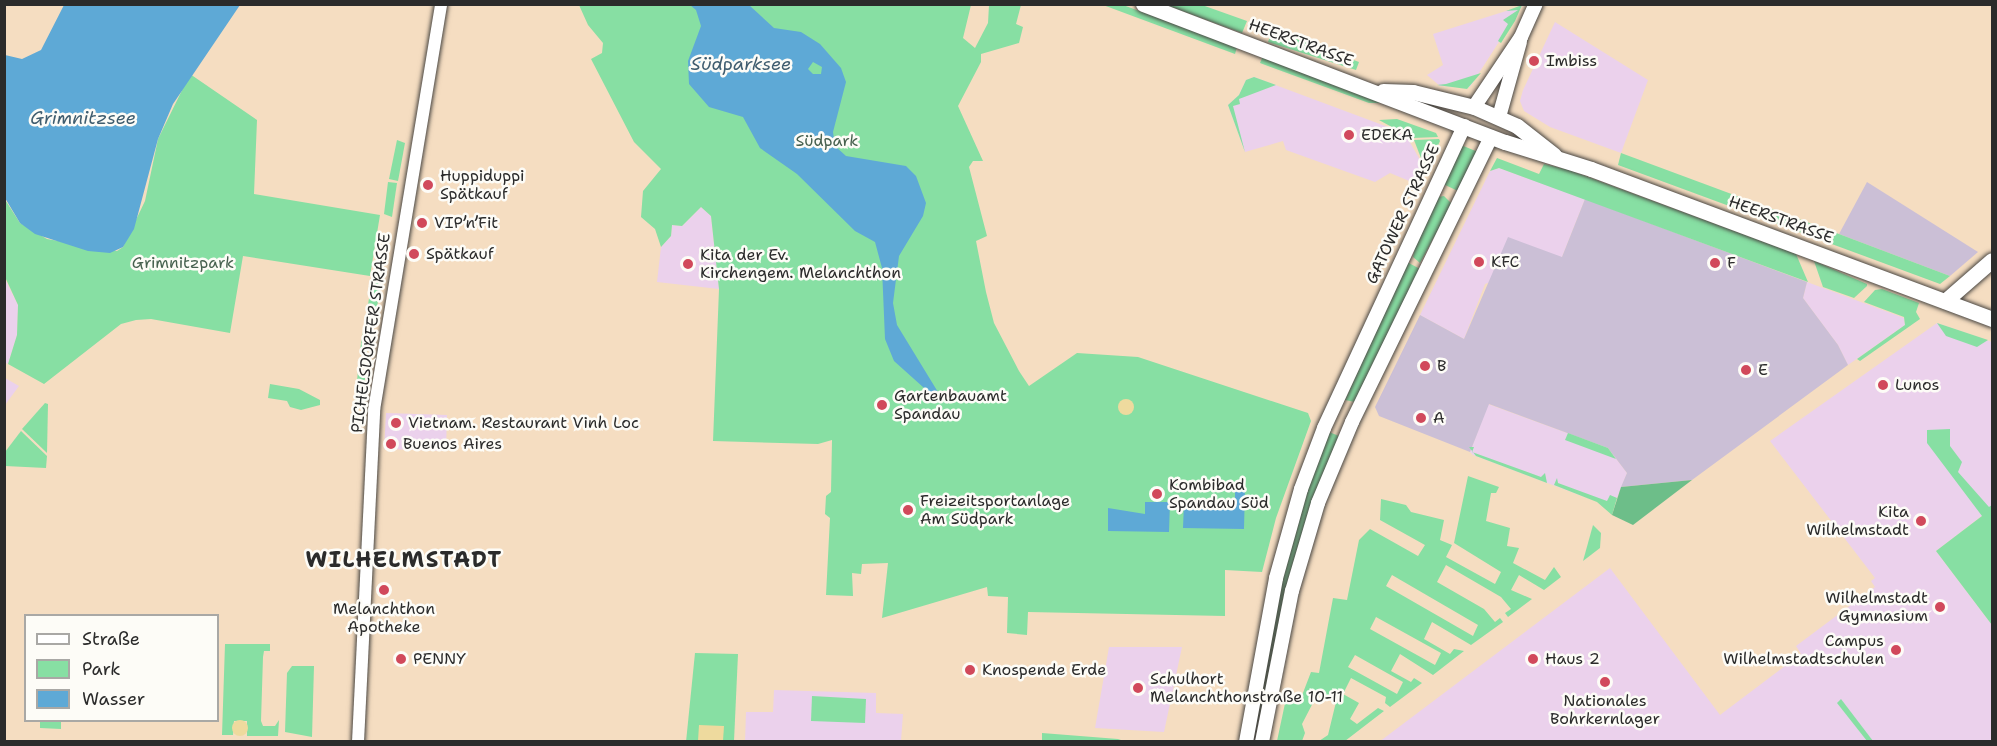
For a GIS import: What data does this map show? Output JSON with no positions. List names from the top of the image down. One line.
{"streets":{"main road":["HEERSTRASSE","GATOWER STRASSE"],"street":["PICHELSDORFER STRASSE"]},"crossings":[["HEERSTRASSE","GATOWER STRASSE"]],"districts":["WILHELMSTADT"],"water":["Südparksee","Grimnitzsee"],"parks":["Südpark","Grimnitzpark"],"places":["Imbiss","EDEKA","Huppiduppi Spätkauf","VIP’n’Fit","Spätkauf","KFC","F","Kita der Ev. Kirchengem. Melanchthon","B","E","Lunos","Gartenbauamt Spandau","A","Vietnam. Restaurant Vinh Loc","Buenos Aires","Kombibad Spandau Süd","Freizeitsportanlage Am Südpark","Kita Wilhelmstadt","Melanchthon Apotheke","Wilhelmstadt Gymnasium","Campus Wilhelmstadtschulen","PENNY","Haus 2","Knospende Erde","Nationales Bohrkernlager","Schulhort Melanchthonstraße 10-11"],"legend":["Straße","Park","Wasser"]}
